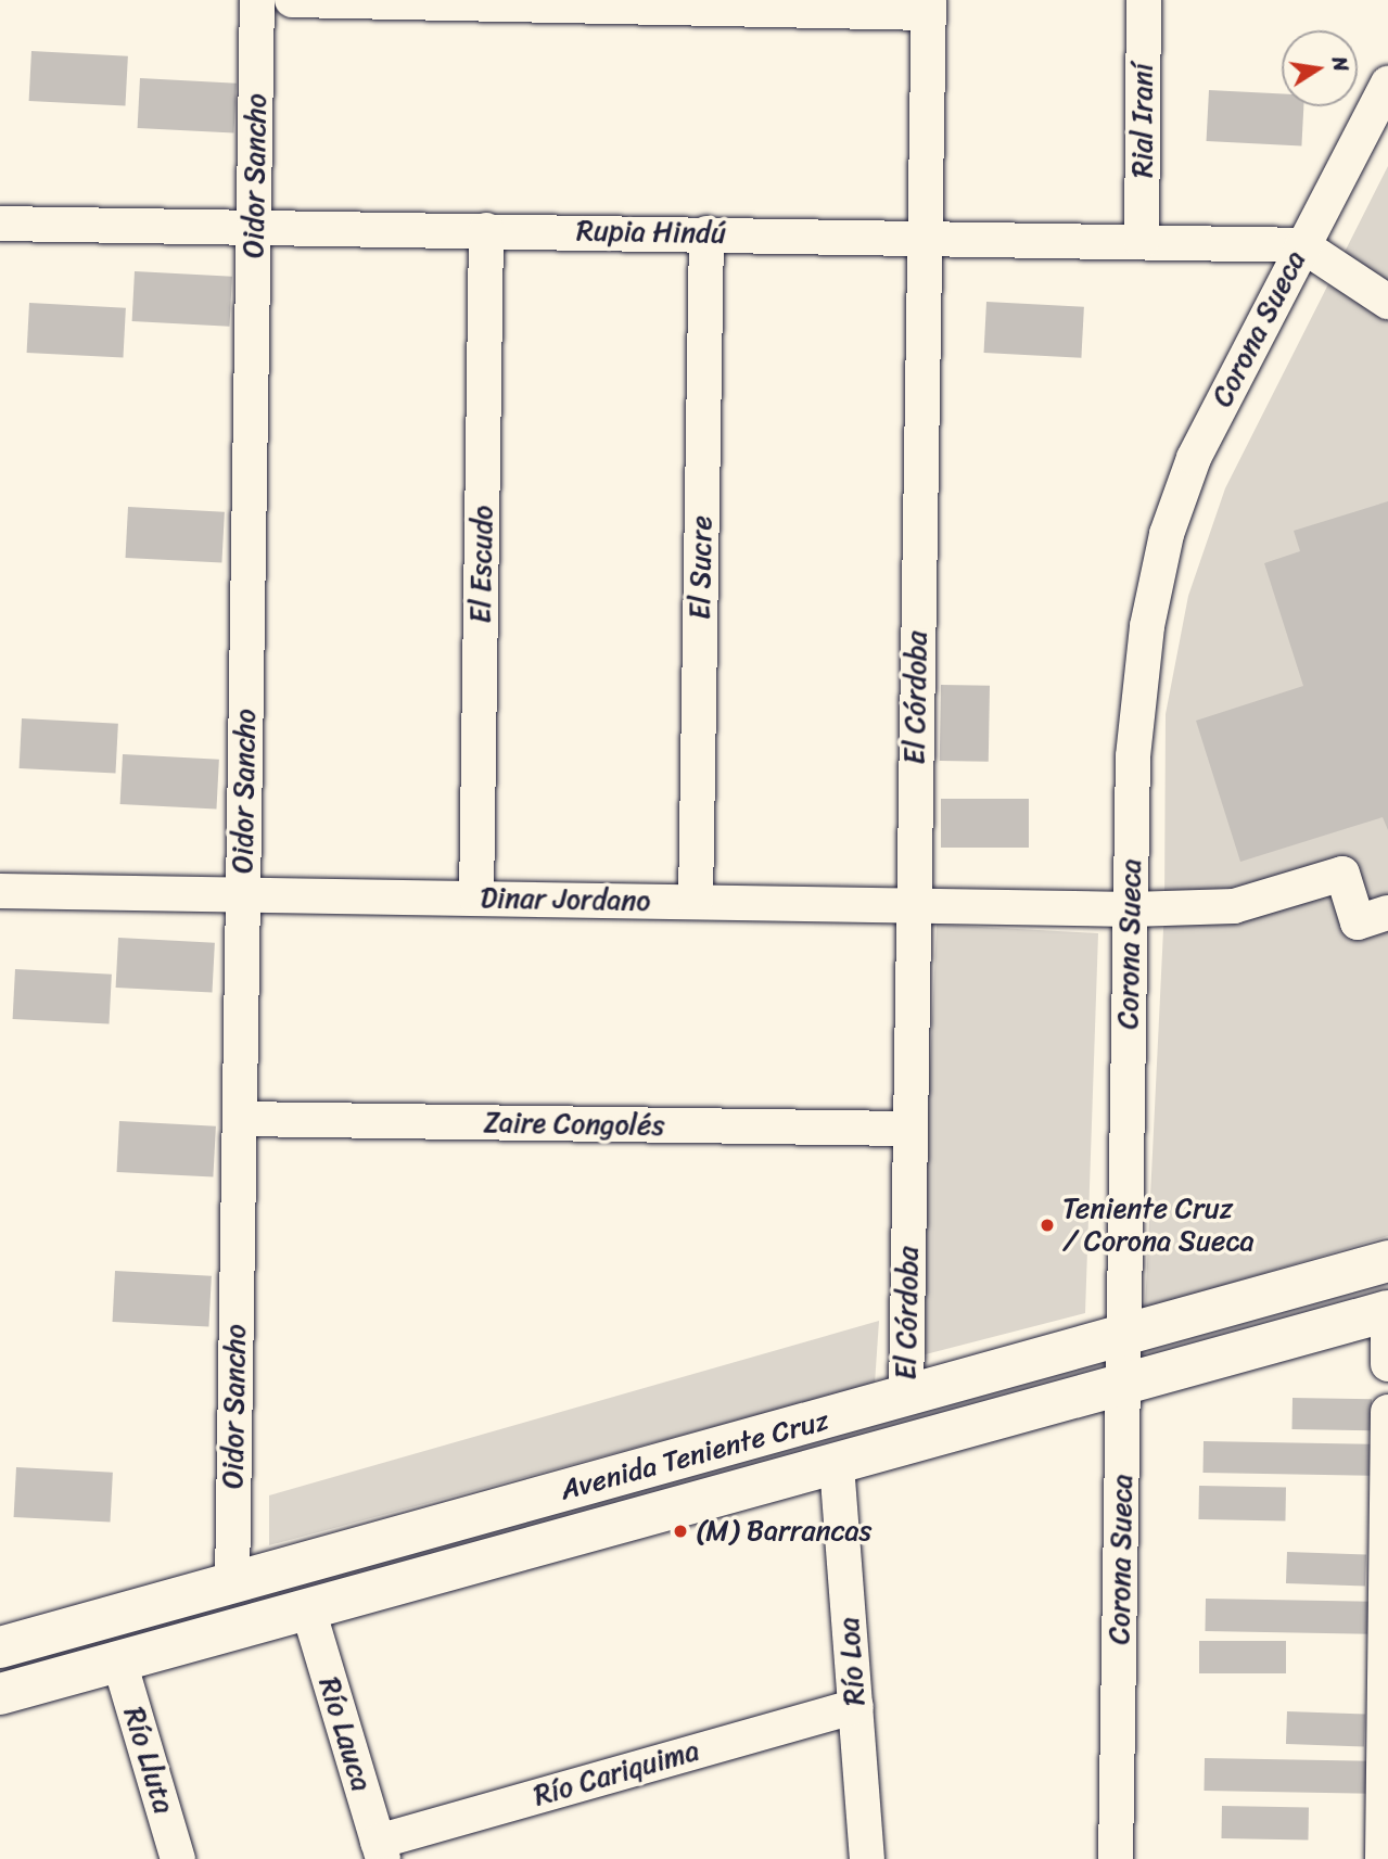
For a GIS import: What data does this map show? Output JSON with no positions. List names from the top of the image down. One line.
{"streets":{"main road":["Avenida Teniente Cruz"],"street":["Rial Iraní","Oidor Sancho","Rupia Hindú","Corona Sueca","El Escudo","El Sucre","El Córdoba","Dinar Jordano","Zaire Congolés","Río Loa","Río Lauca","Río Lluta","Río Cariquima"]},"crossings":[["Rial Iraní","Rupia Hindú"],["Oidor Sancho","Rupia Hindú"],["Oidor Sancho","Dinar Jordano"],["Oidor Sancho","Zaire Congolés"],["Oidor Sancho","Avenida Teniente Cruz"],["Rupia Hindú","Corona Sueca"],["Rupia Hindú","El Escudo"],["Rupia Hindú","El Sucre"],["Rupia Hindú","El Córdoba"],["Corona Sueca","Dinar Jordano"],["Corona Sueca","Avenida Teniente Cruz"],["El Escudo","Dinar Jordano"],["El Sucre","Dinar Jordano"],["El Córdoba","Dinar Jordano"],["El Córdoba","Zaire Congolés"],["El Córdoba","Avenida Teniente Cruz"],["Avenida Teniente Cruz","Río Loa"],["Avenida Teniente Cruz","Río Lauca"],["Avenida Teniente Cruz","Río Lluta"],["Río Loa","Río Cariquima"],["Río Lauca","Río Cariquima"]],"places":["Teniente Cruz / Corona Sueca","(M) Barrancas"],"north":"right"}
